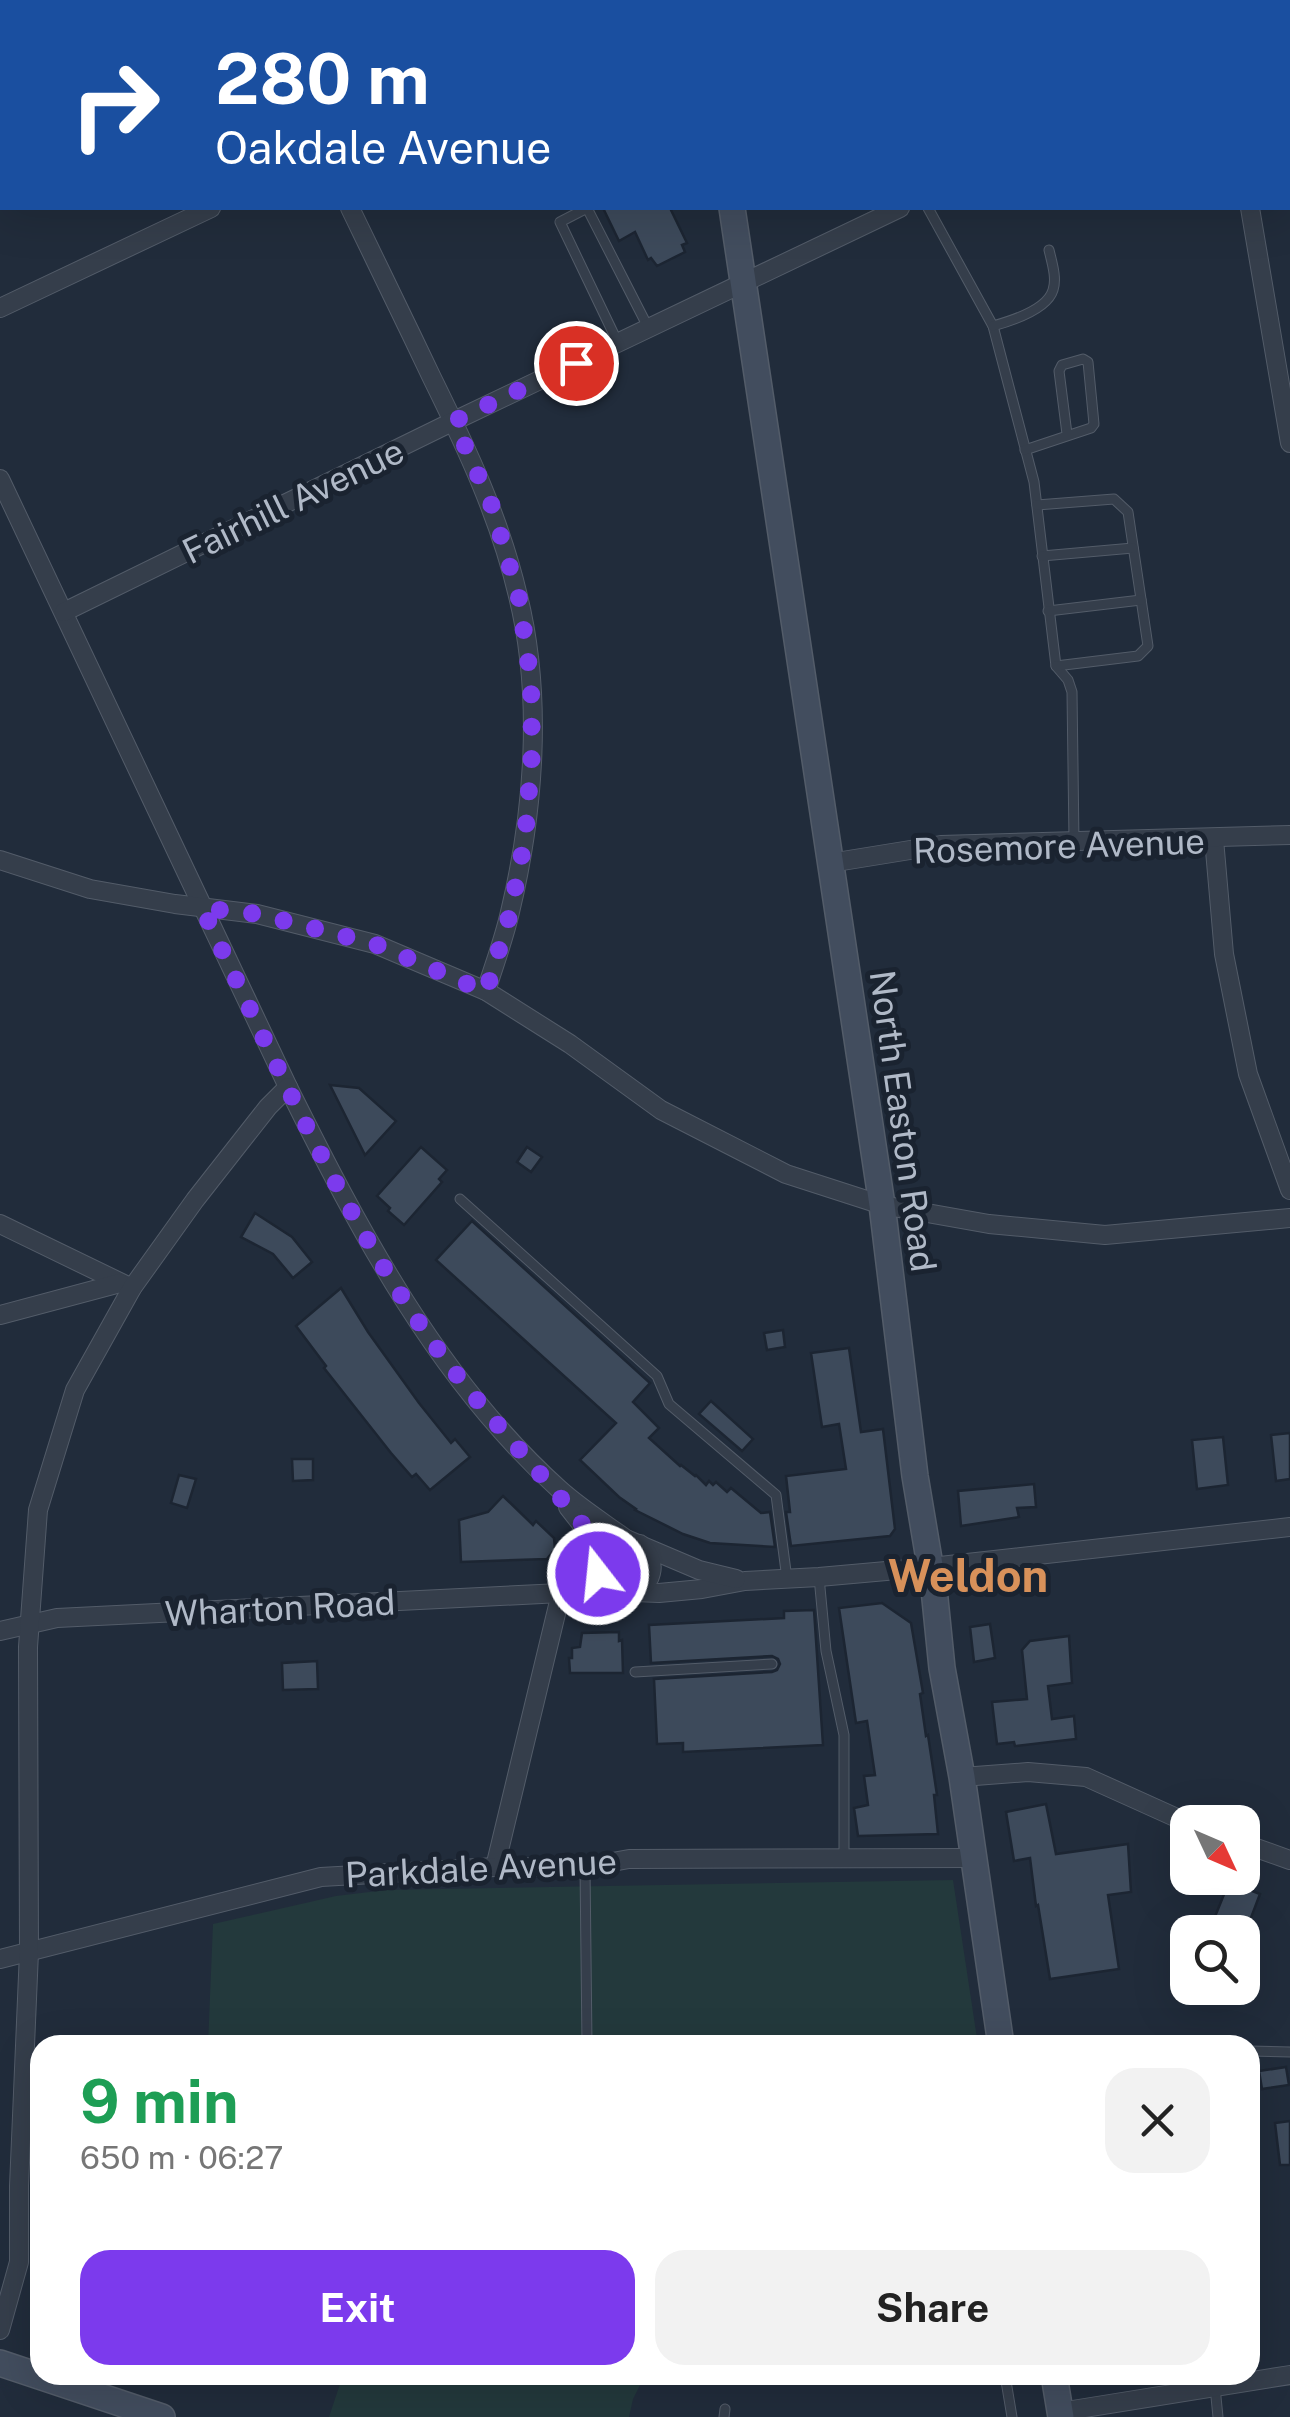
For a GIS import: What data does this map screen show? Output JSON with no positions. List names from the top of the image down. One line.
{"streets":{"main road":["North Easton Road"],"street":["Fairhill Avenue","Rosemore Avenue","Wharton Road","Parkdale Avenue"]},"crossings":[["Fairhill Avenue","North Easton Road"],["Rosemore Avenue","North Easton Road"],["North Easton Road","Parkdale Avenue"]],"districts":["Weldon"],"north":"bottom right","page":{"turn":["280 m","Oakdale Avenue"],"heading":["9 min","650 m · 06:27"],"buttons":["Exit","Share"]}}
